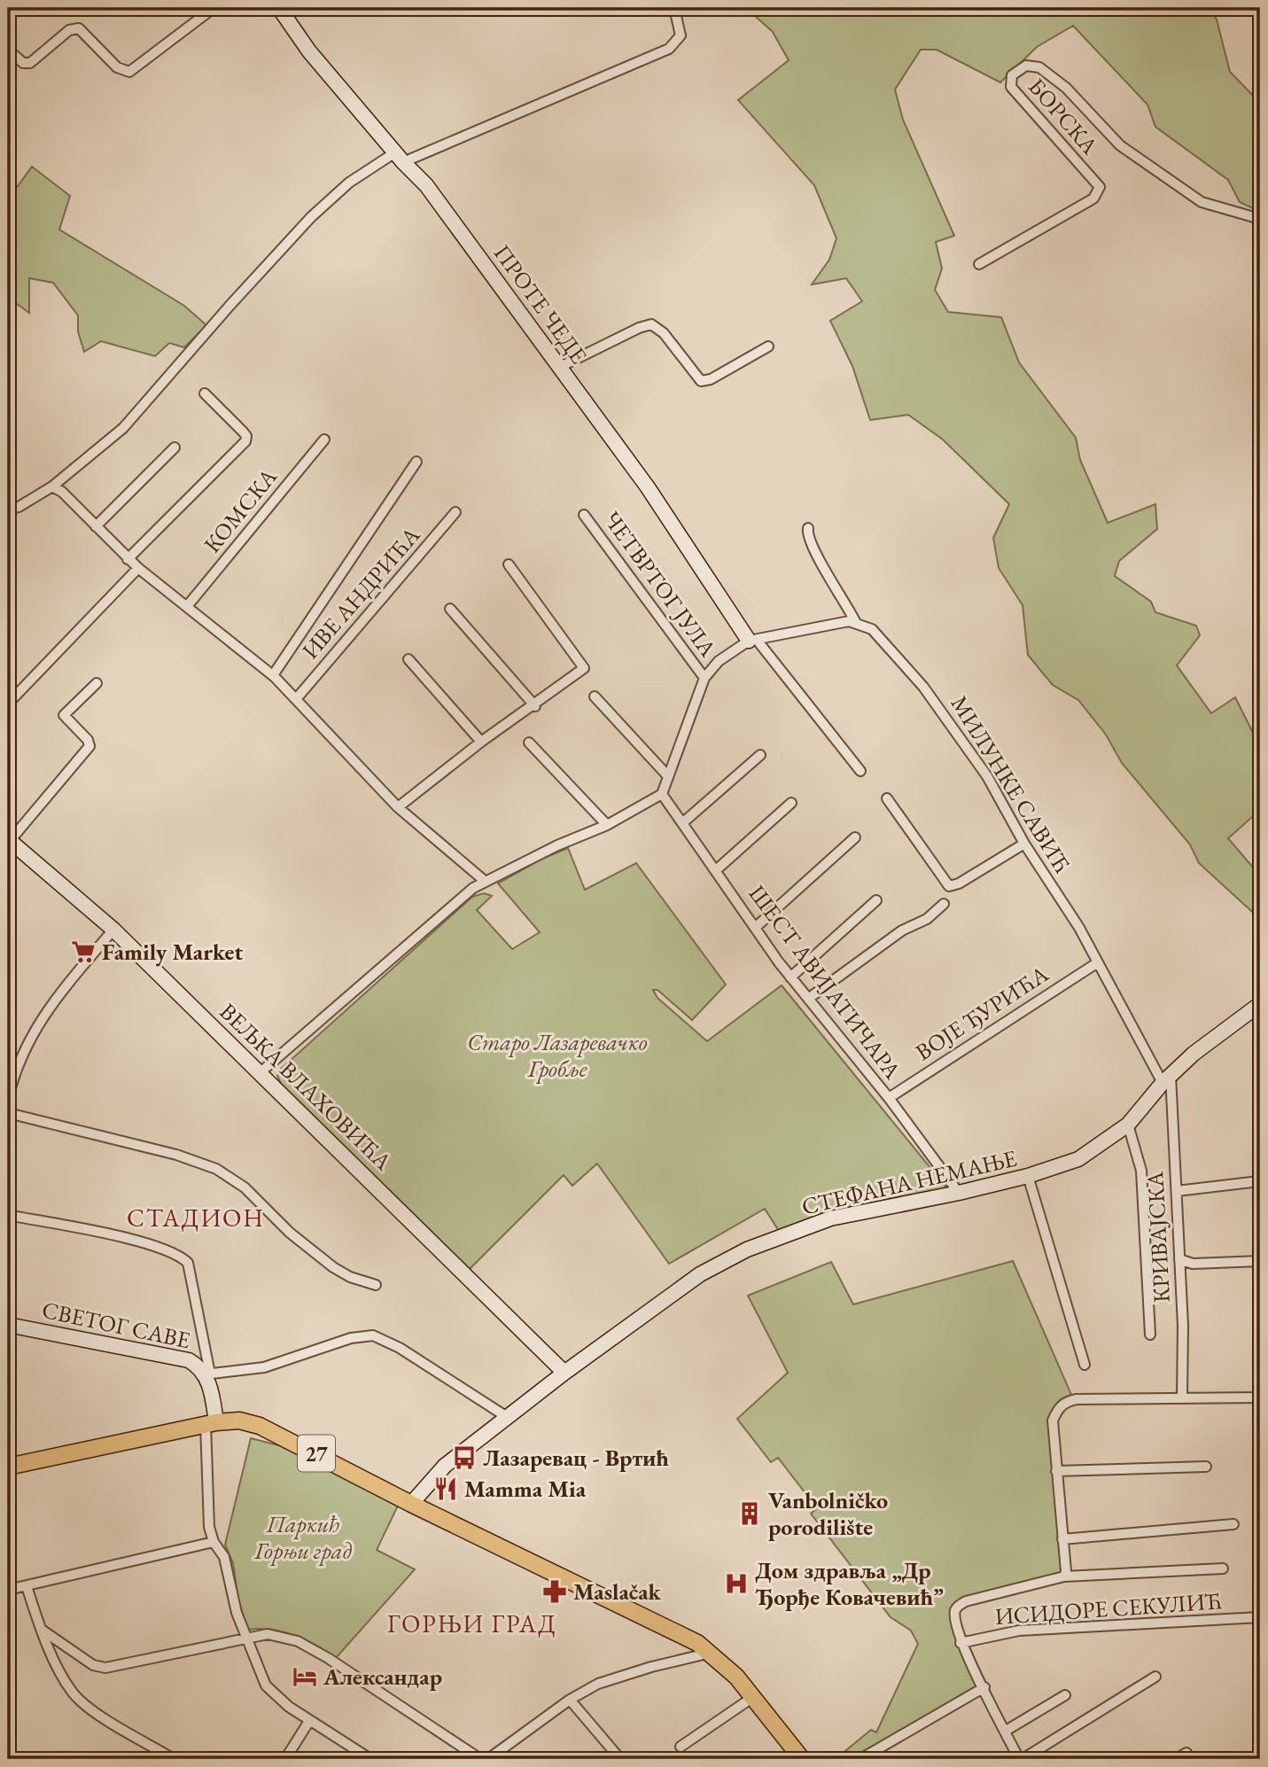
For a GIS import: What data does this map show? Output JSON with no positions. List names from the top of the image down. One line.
{"streets":{"main road":["27"],"street":["БОРСКА","ПРОТЕ ЧЕДЕ","КОМСКА","ЧЕТВРТОГ ЈУЛА","ИВЕ АНДРИЋА","МИЛУНКЕ САВИЋ","ШЕСТ АВИЈАТИЧАРА","ВОЈЕ ЂУРИЋА","ВЕЉКА ВЛАХОВИЋА","СТЕФАНА НЕМАЊЕ","КРИВАЈСКА","СВЕТОГ САВЕ","ИСИДОРЕ СЕКУЛИЋ"]},"crossings":[["МИЛУНКЕ САВИЋ","ВОЈЕ ЂУРИЋА"],["МИЛУНКЕ САВИЋ","СТЕФАНА НЕМАЊЕ"],["МИЛУНКЕ САВИЋ","КРИВАЈСКА"],["ШЕСТ АВИЈАТИЧАРА","ВОЈЕ ЂУРИЋА"],["ШЕСТ АВИЈАТИЧАРА","СТЕФАНА НЕМАЊЕ"],["ВЕЉКА ВЛАХОВИЋА","СТЕФАНА НЕМАЊЕ"],["СТЕФАНА НЕМАЊЕ","КРИВАЈСКА"],["СТЕФАНА НЕМАЊЕ","27"]],"districts":["СТАДИОН","ГОРЊИ ГРАД"],"parks":["Старо Лазаревачко Гробље","Паркић Горњи град"],"places":{"supermarket":["Family Market"],"bus stop":["Лазаревац - Вртић"],"restaurant":["Mamma Mia"],"building":["Vanbolničko porodilište"],"hospital":["Дом здравља „Др Ђорђе Ковачевић”"],"pharmacy":["Maslačak"],"hotel":["Александар"]}}
